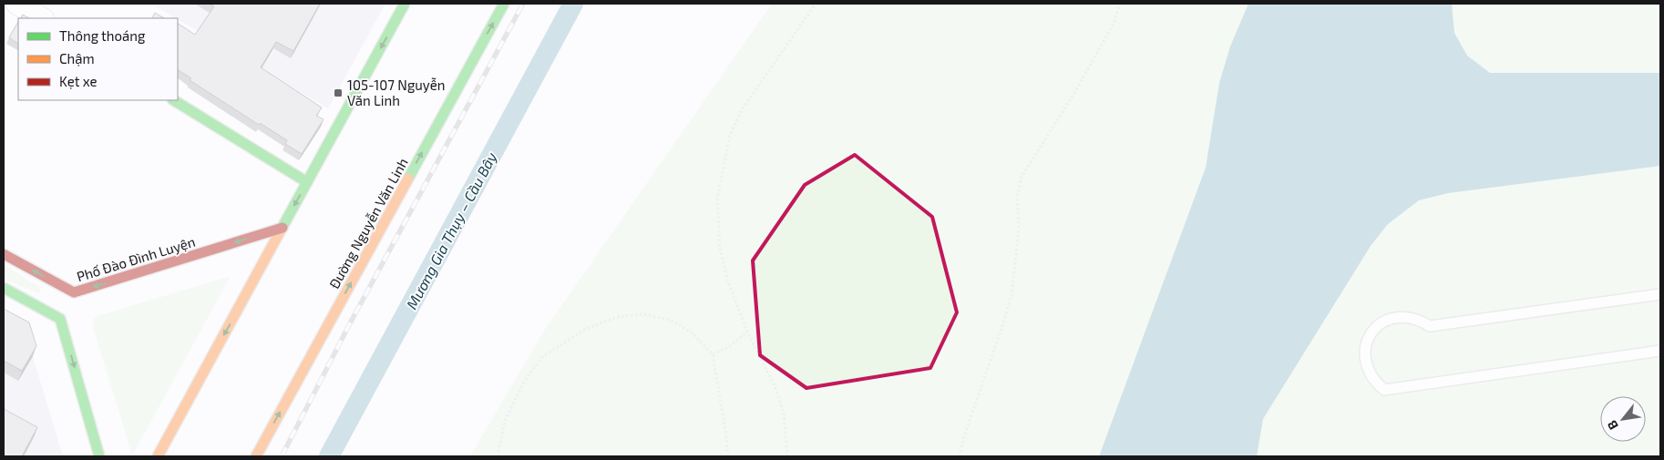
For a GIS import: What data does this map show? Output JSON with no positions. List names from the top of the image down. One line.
{"streets":{"main road":["Đường Nguyễn Văn Linh","Phố Đào Đình Luyện"]},"one_way":["Phố Đào Đình Luyện"],"water":["Mương Gia Thụy – Cầu Bây"],"places":{"transit":["105-107 Nguyễn Văn Linh"]},"legend":["Thông thoáng","Chậm","Kẹt xe"],"north":"bottom left"}
